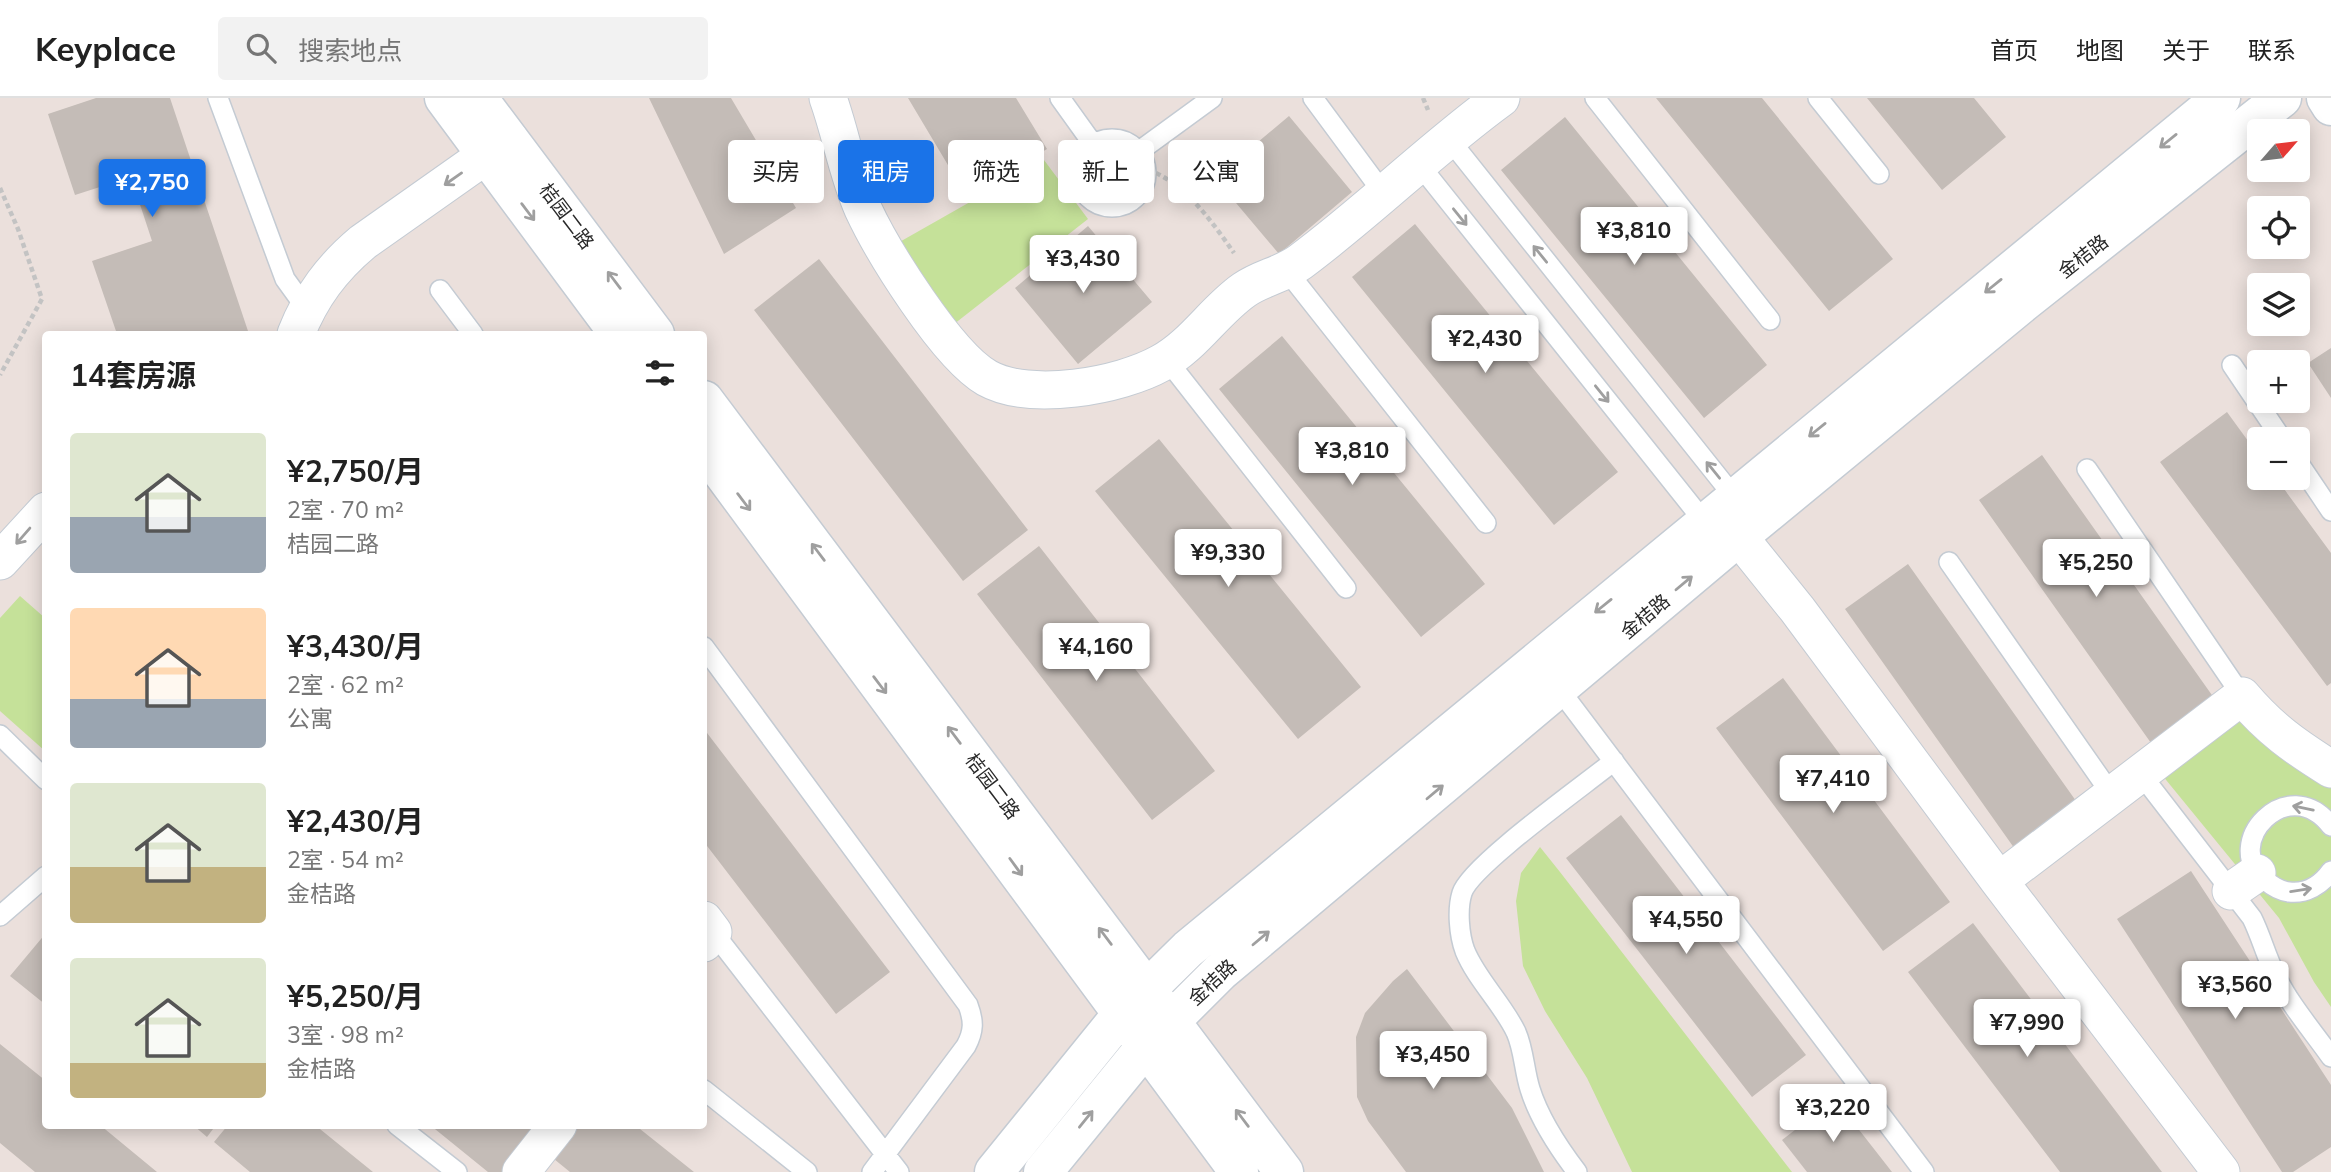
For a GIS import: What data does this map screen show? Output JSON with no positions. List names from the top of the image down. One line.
{"streets":{"main road":["桔园二路","金桔路"]},"crossings":[["桔园二路","金桔路"]],"north":"top right","page":{"header":"Keyplace","search":"搜索地点","nav":["首页","地图","关于","联系"],"map_buttons":["+","−"],"chip":["买房","租房","筛选","新上","公寓"],"price":["¥2,750","¥3,810","¥3,430","¥2,430","¥3,810","¥9,330","¥5,250","¥4,160","¥7,410","¥4,550","¥3,560","¥7,990","¥3,450","¥3,220"],"heading":"14套房源","list":[{"name":"¥2,750/月","note":"2室 · 70 m² · 桔园二路"},{"name":"¥3,430/月","note":"2室 · 62 m² · 公寓"},{"name":"¥2,430/月","note":"2室 · 54 m² · 金桔路"},{"name":"¥5,250/月","note":"3室 · 98 m² · 金桔路"}]}}
